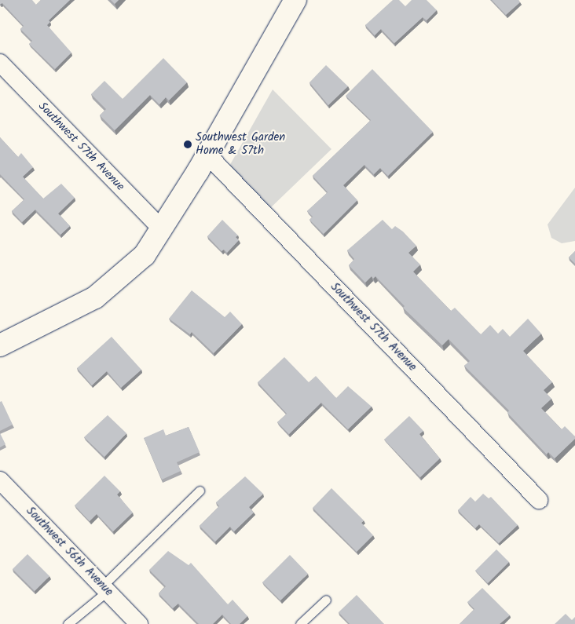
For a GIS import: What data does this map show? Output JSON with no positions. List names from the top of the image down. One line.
{"streets":{"street":["Southwest 57th Avenue","Southwest 56th Avenue"]},"places":["Southwest Garden Home & 57th"]}
